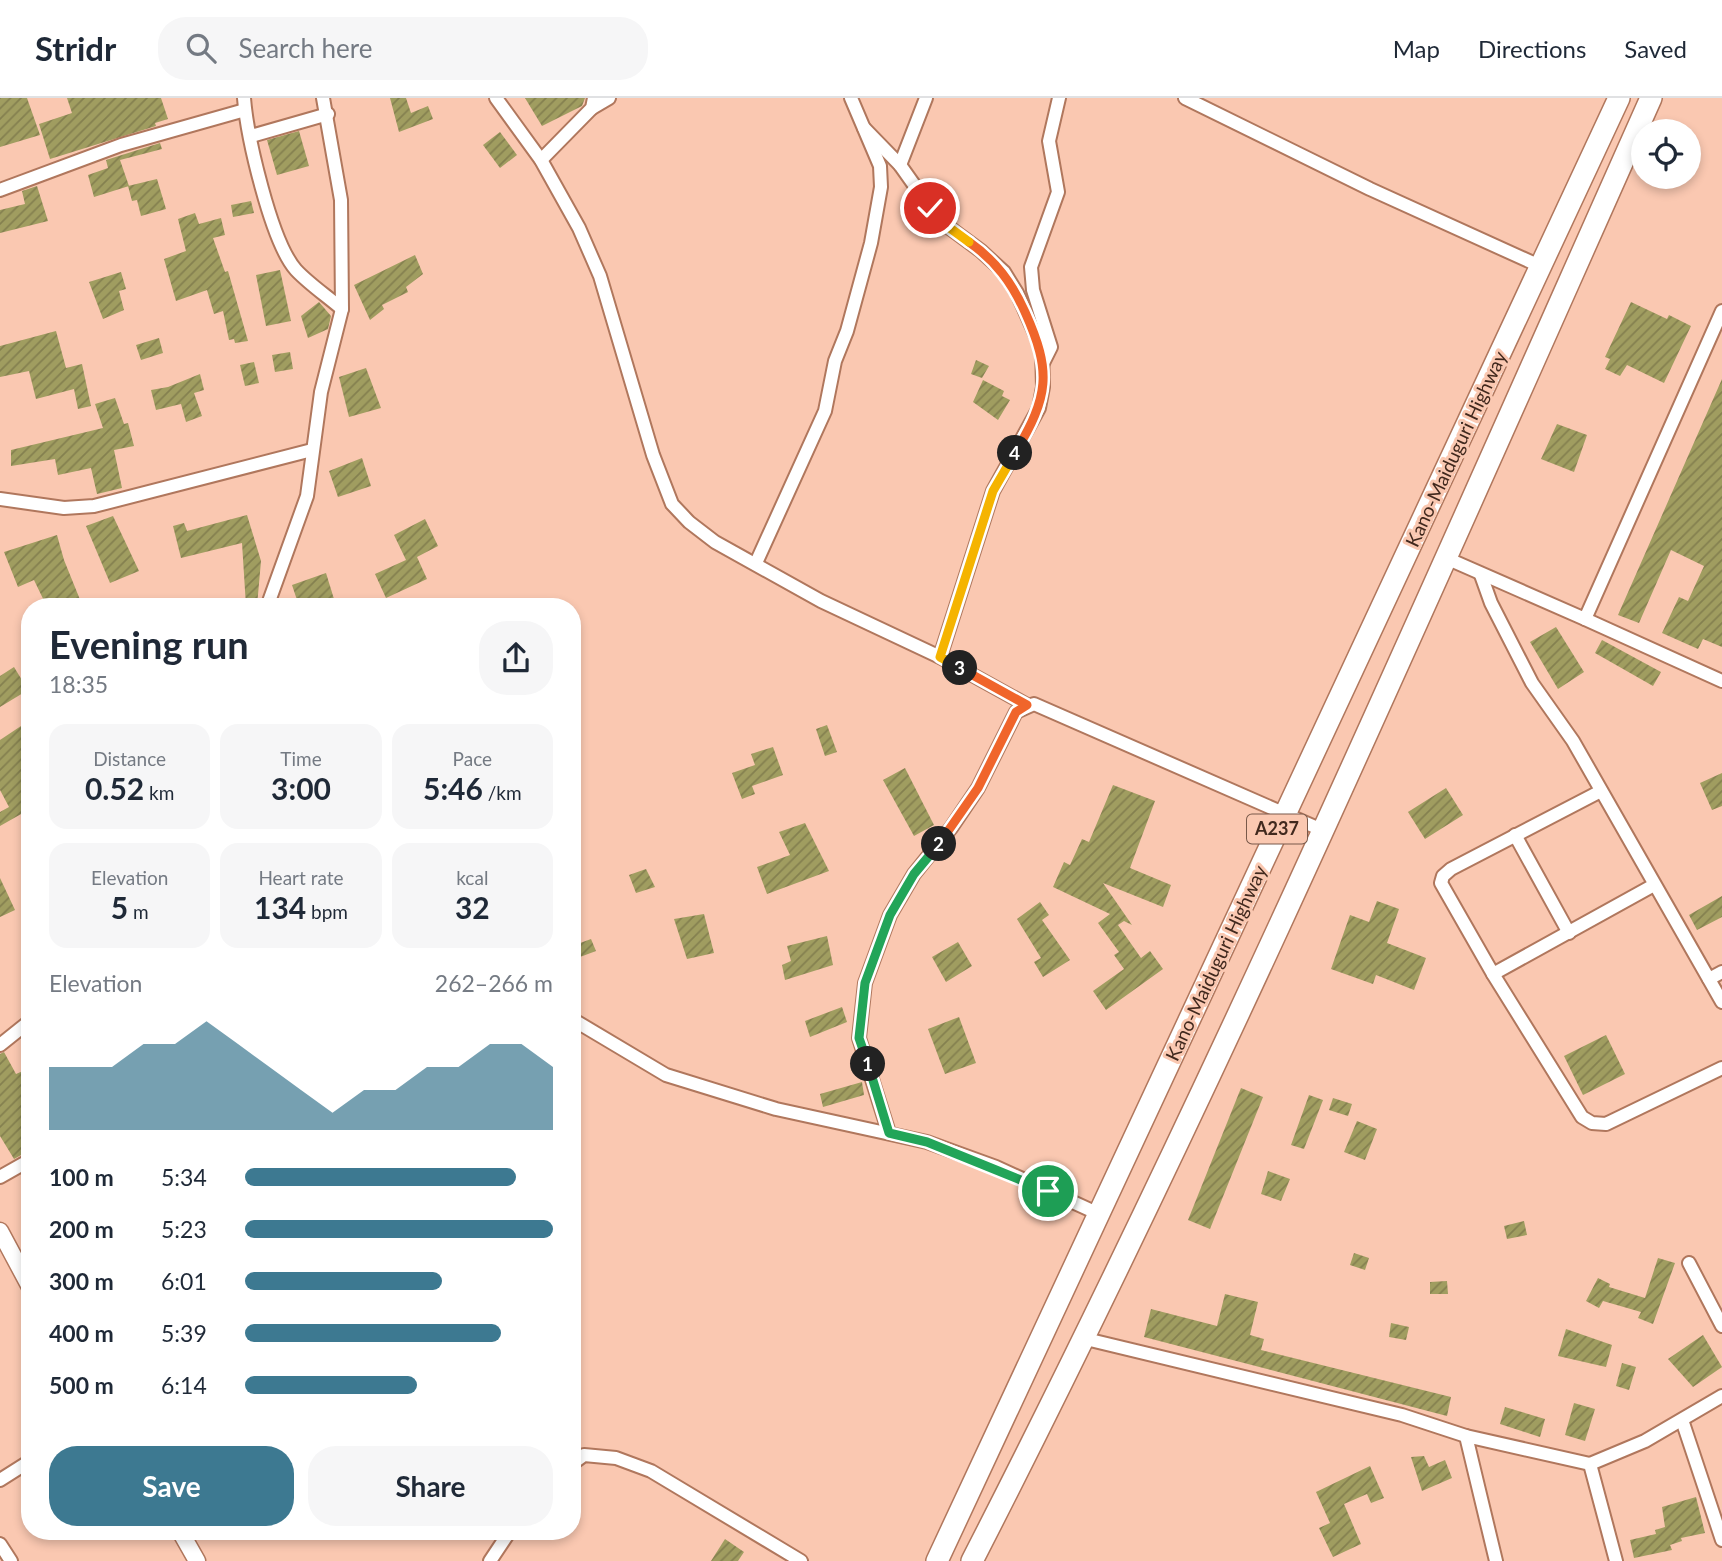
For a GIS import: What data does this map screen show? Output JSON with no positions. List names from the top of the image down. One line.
{"streets":{"highway":["Kano-Maiduguri Highway","A237"]},"page":{"header":"Stridr","search":"Search here","nav":["Map","Directions","Saved"],"pins":["4","3","2","1"],"heading":["Evening run","18:35"],"stats":[["Distance","0.52 km"],["Time","3:00"],["Pace","5:46 /km"],["Elevation","5 m"],["Heart rate","134 bpm"],["kcal","32"]],"chart":["Elevation","262–266 m"],"list":[{"name":"100 m","note":"5:34"},{"name":"200 m","note":"5:23"},{"name":"300 m","note":"6:01"},{"name":"400 m","note":"5:39"},{"name":"500 m","note":"6:14"}],"buttons":["Save","Share"]}}
